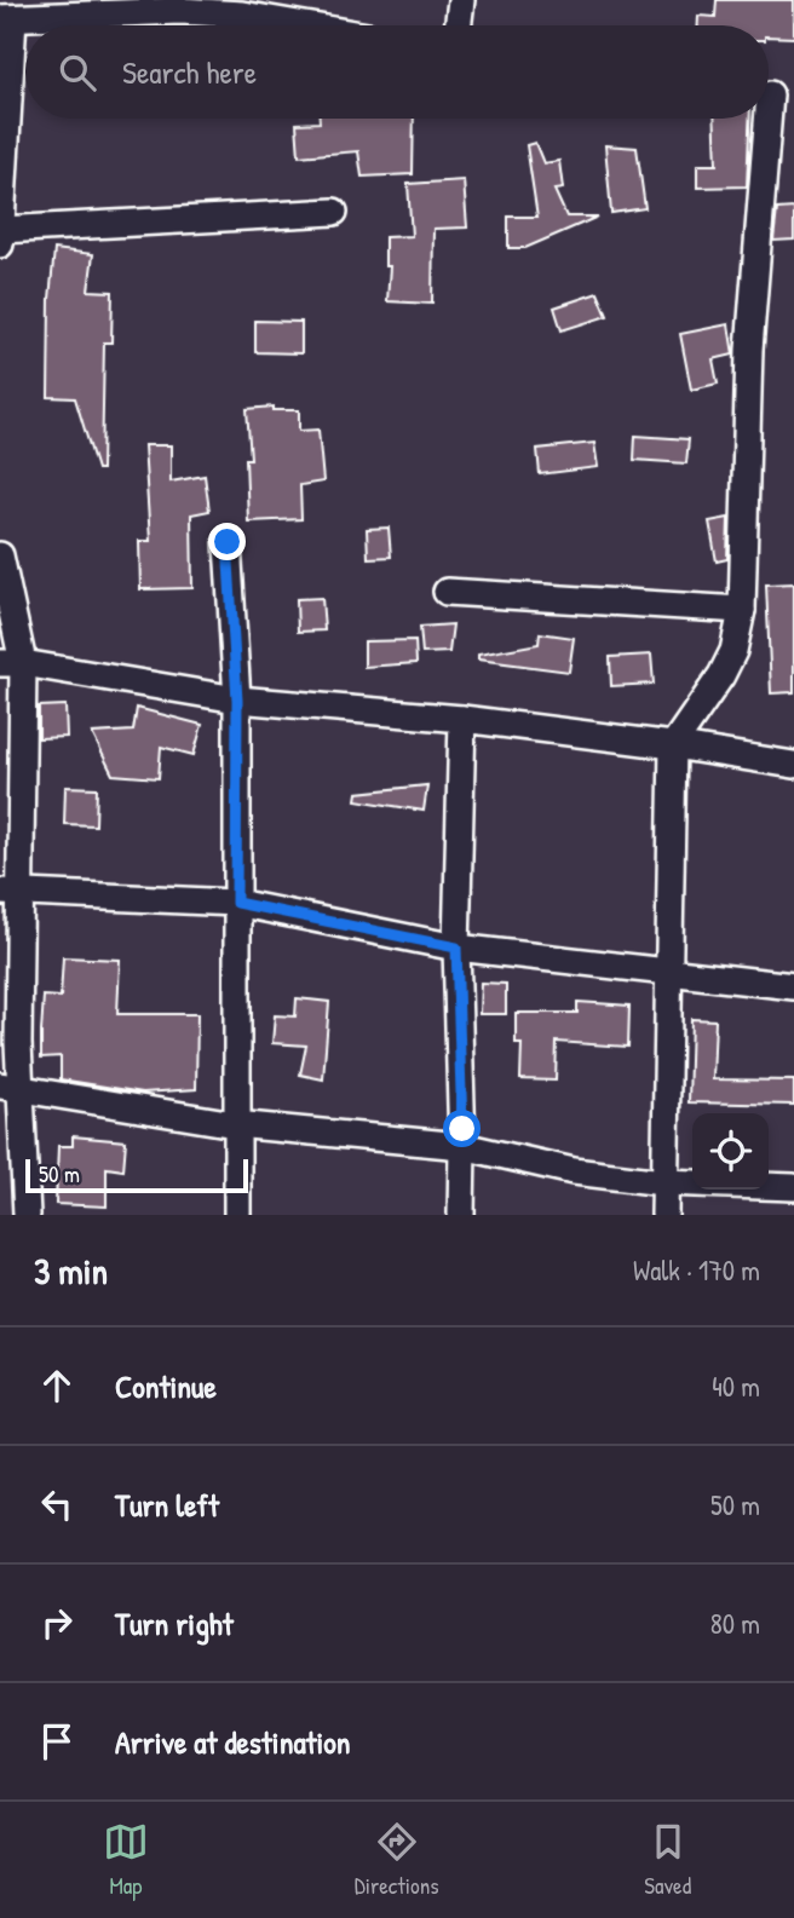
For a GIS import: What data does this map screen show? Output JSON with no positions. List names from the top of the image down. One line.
{"scale_bar":"50 m","page":{"search":"Search here","scale":"50 m","heading":["3 min","Walk · 170 m"],"list":[["Continue","40 m"],["Turn left","50 m"],["Turn right","80 m"],"Arrive at destination"],"nav":["Map","Directions","Saved"]}}
